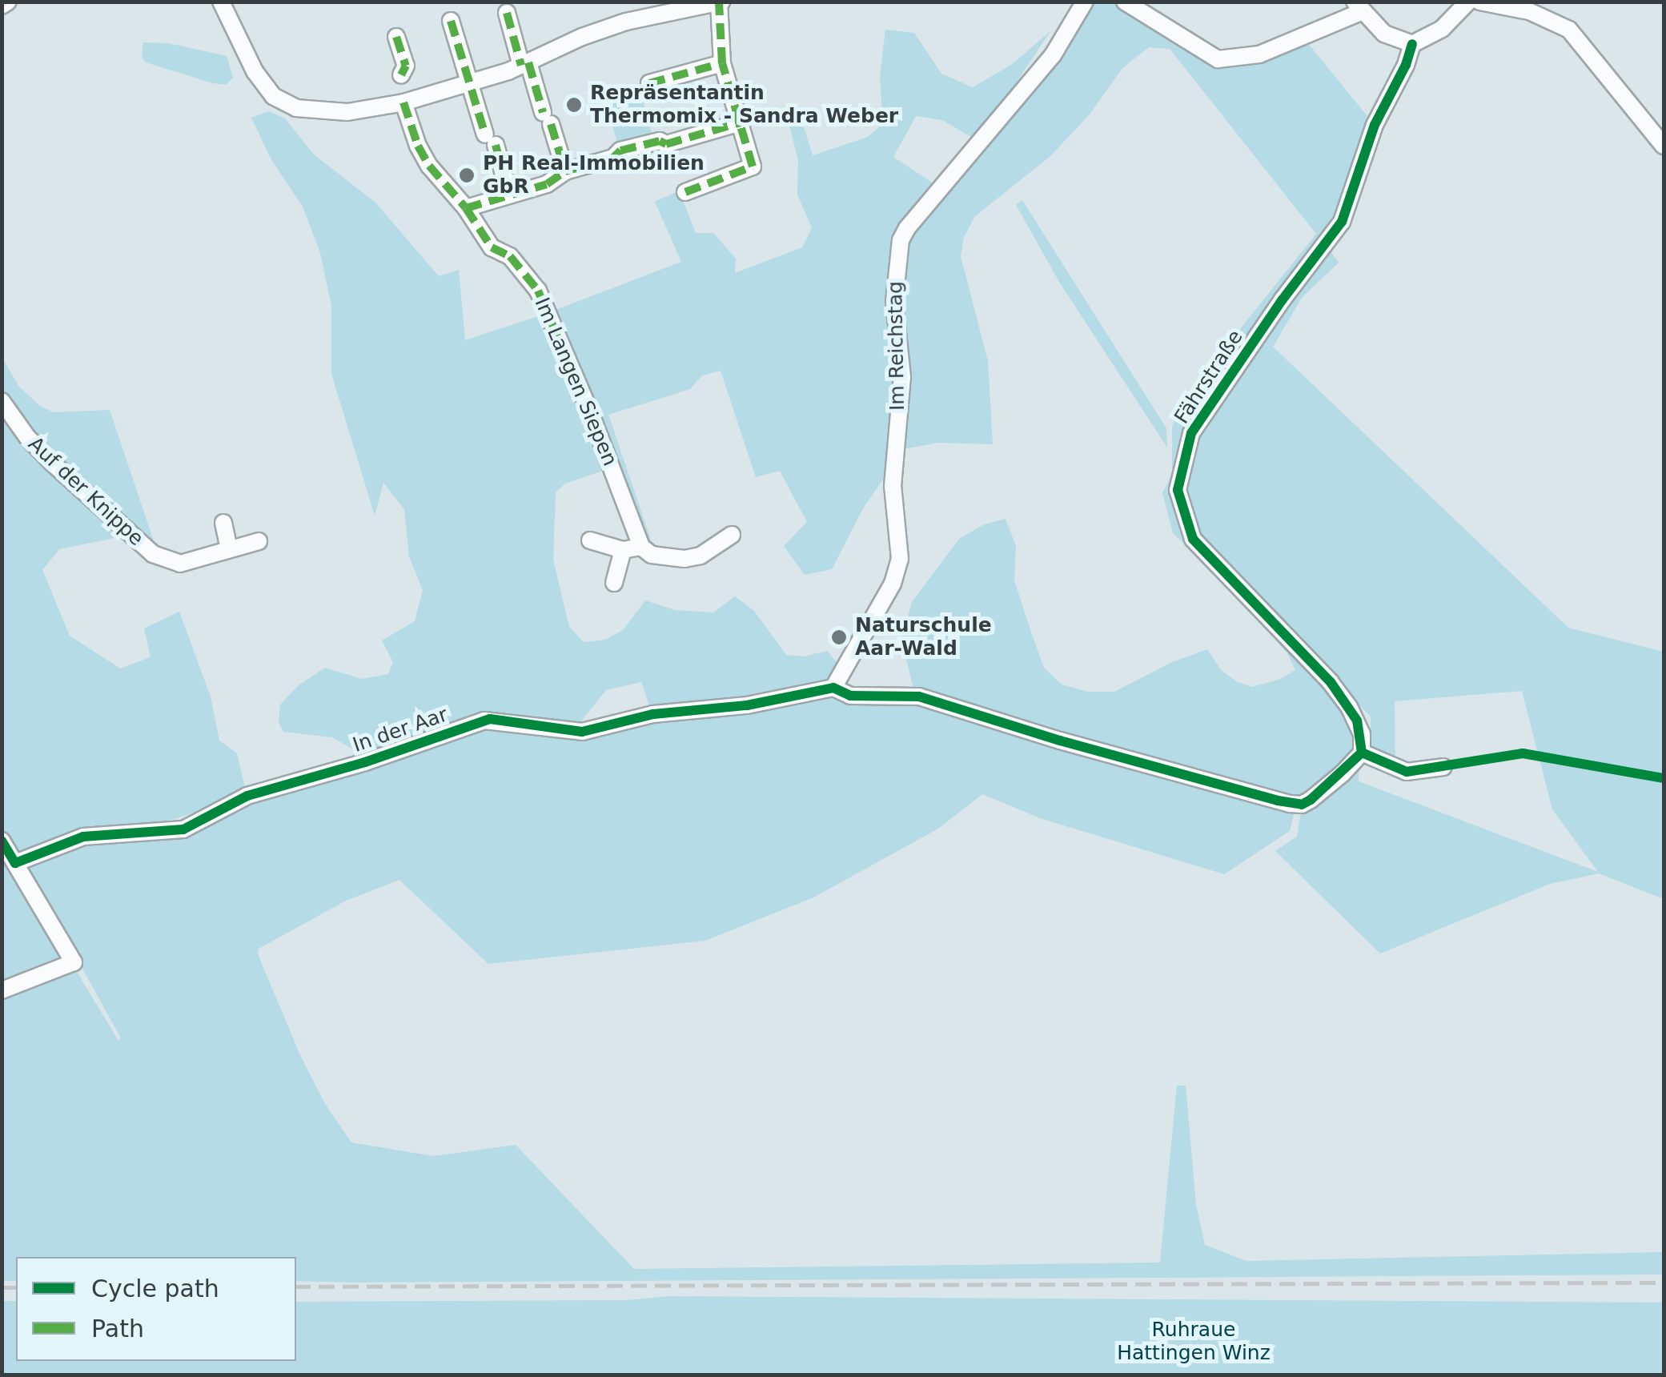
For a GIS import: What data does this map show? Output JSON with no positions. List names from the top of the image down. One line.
{"streets":{"street":["Im Reichstag","Fährstraße","Im Langen Siepen","Auf der Knippe","In der Aar"]},"crossings":[["Im Reichstag","In der Aar"]],"parks":["Ruhraue Hattingen Winz"],"places":["Repräsentantin Thermomix - Sandra Weber","PH Real-Immobilien GbR","Naturschule Aar-Wald"],"legend":["Cycle path","Path"]}
